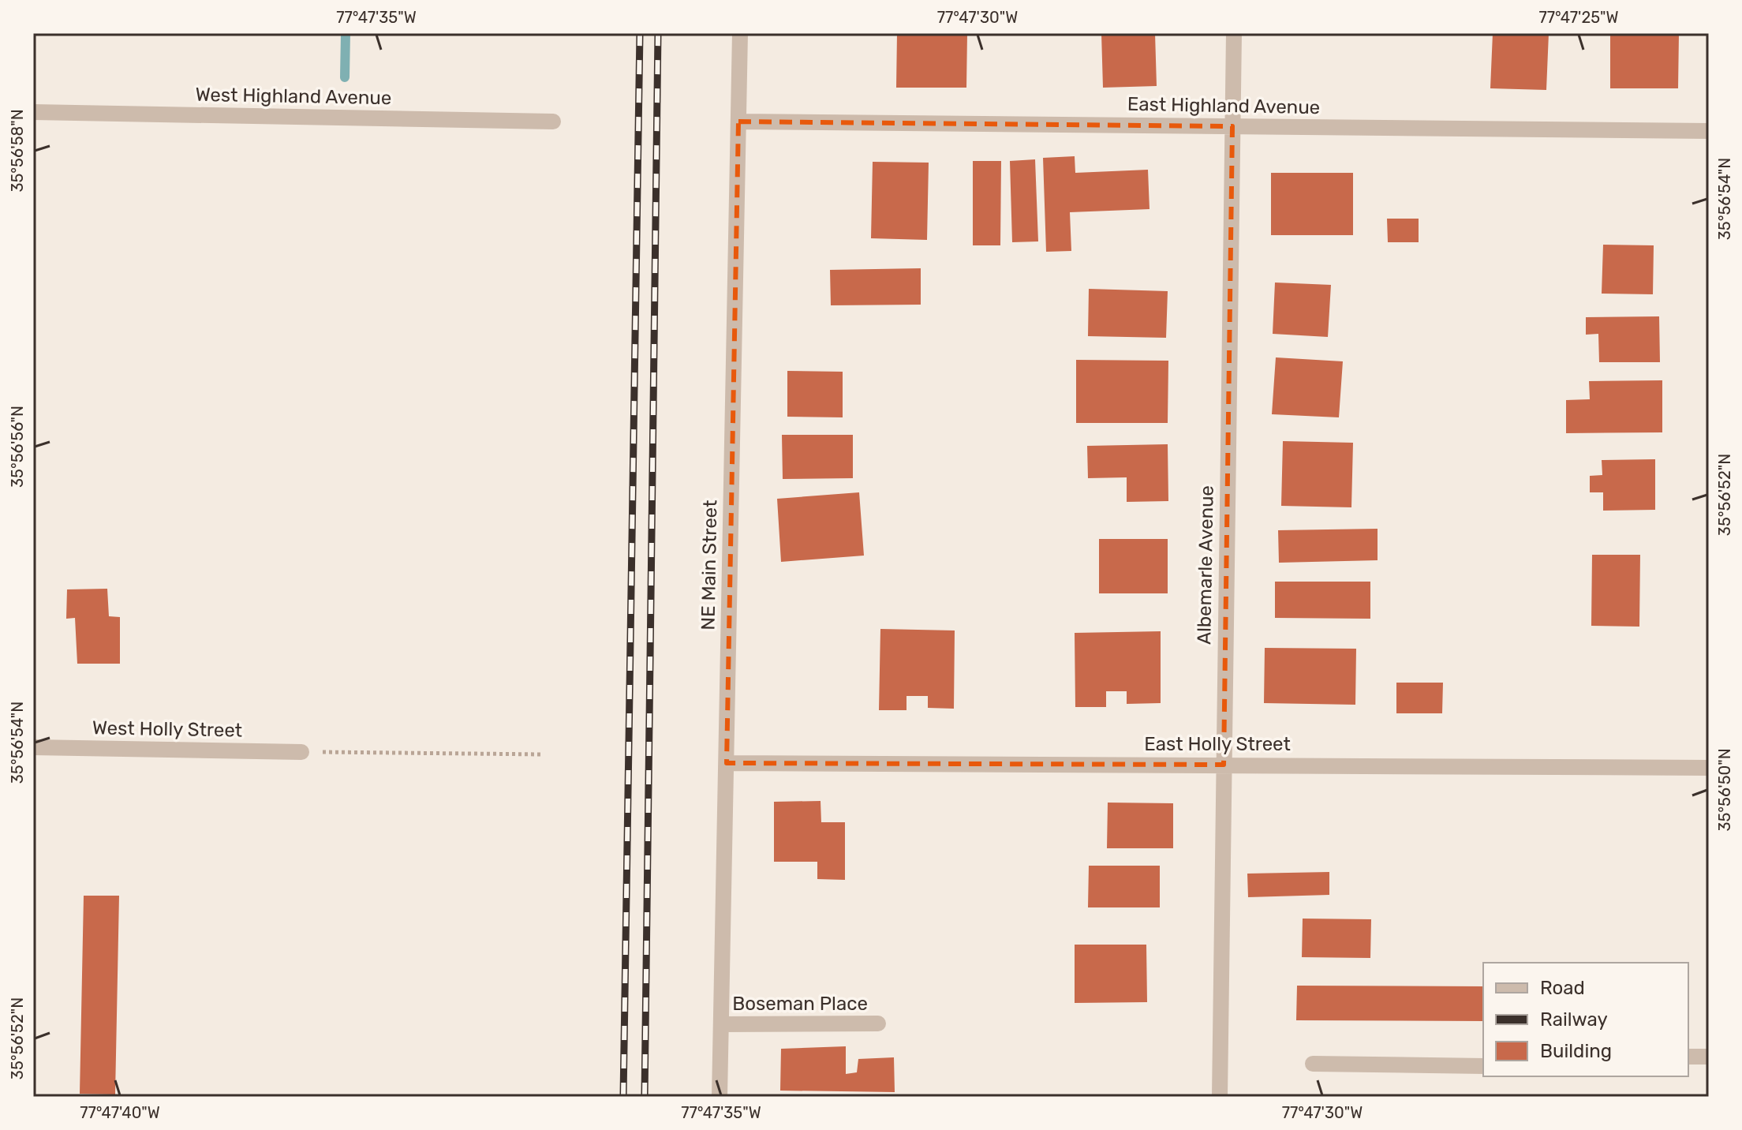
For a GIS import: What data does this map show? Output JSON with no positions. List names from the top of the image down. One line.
{"streets":{"street":["West Highland Avenue","East Highland Avenue","NE Main Street","Albemarle Avenue","West Holly Street","East Holly Street","Boseman Place"]},"crossings":[["East Highland Avenue","NE Main Street"],["East Highland Avenue","Albemarle Avenue"],["NE Main Street","East Holly Street"],["NE Main Street","Boseman Place"],["Albemarle Avenue","East Holly Street"]],"legend":["Road","Railway","Building"],"coordinates":["77°47'35\"W","77°47'30\"W","77°47'25\"W","35°56'58\"N","35°56'54\"N","35°56'56\"N","35°56'52\"N","35°56'50\"N","77°47'40\"W"]}
